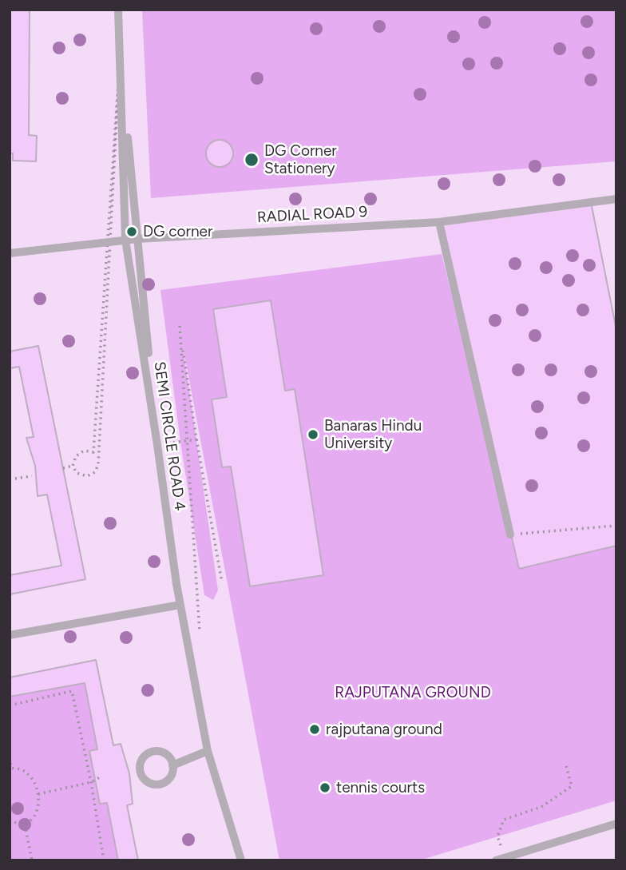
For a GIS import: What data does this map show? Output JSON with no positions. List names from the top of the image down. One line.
{"streets":{"lane":["RADIAL ROAD 9","SEMI CIRCLE ROAD 4"]},"crossings":[["RADIAL ROAD 9","SEMI CIRCLE ROAD 4"]],"parks":["RAJPUTANA GROUND"],"places":["DG Corner Stationery","DG corner","Banaras Hindu University","rajputana ground","tennis courts"]}
